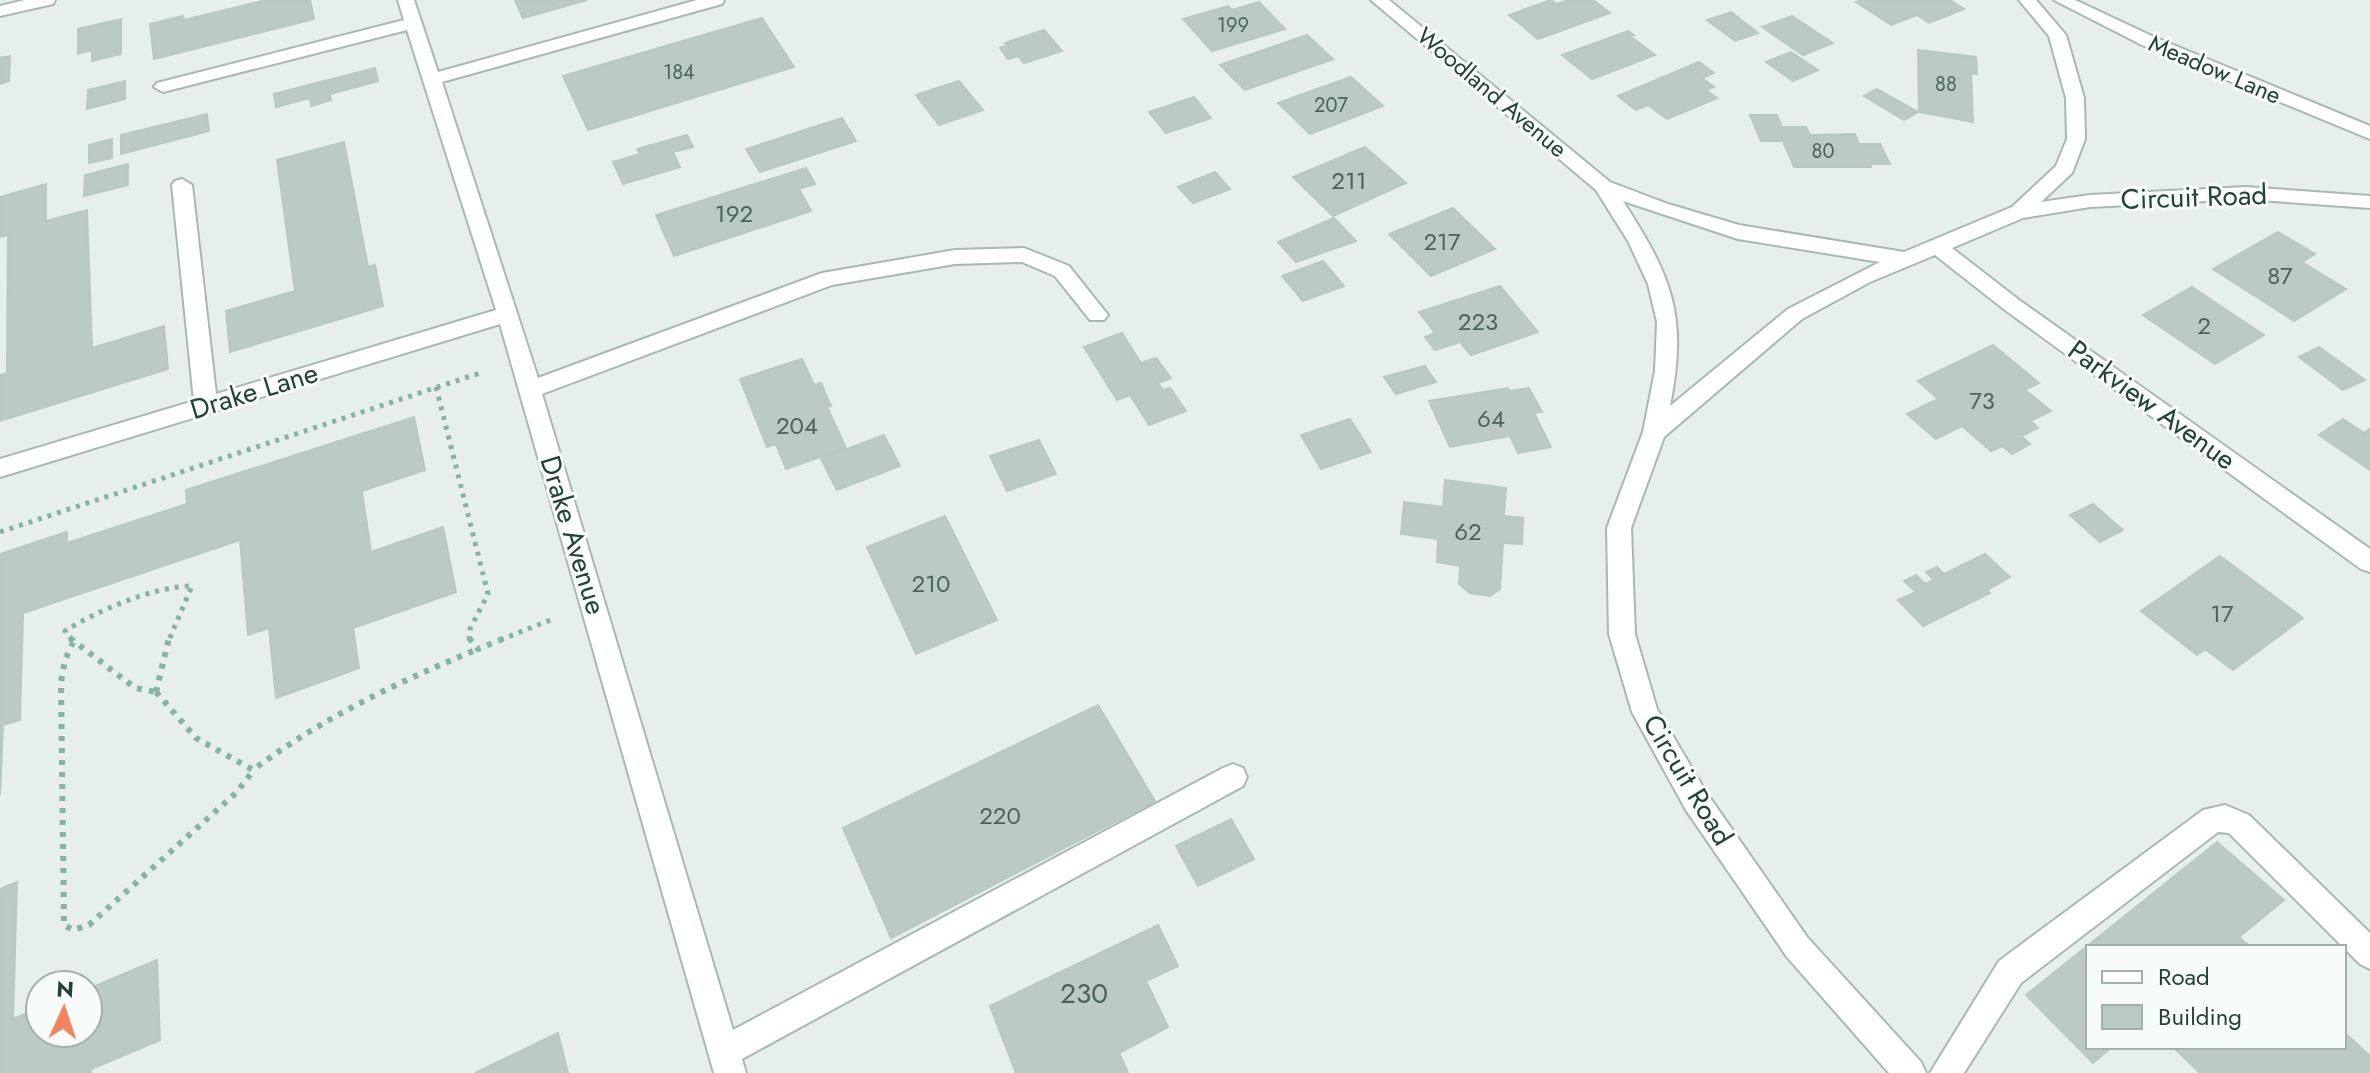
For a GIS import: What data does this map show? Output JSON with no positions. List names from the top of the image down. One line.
{"streets":{"street":["Meadow Lane","Woodland Avenue","Circuit Road","Drake Lane","Parkview Avenue","Drake Avenue"]},"crossings":[["Woodland Avenue","Circuit Road"],["Circuit Road","Parkview Avenue"],["Drake Lane","Drake Avenue"]],"house_numbers":["199","184","88","207","80","211","192","217","87","223","2","73","64","204","62","210","17","220","230"],"legend":["Road","Building"],"north":"top"}
